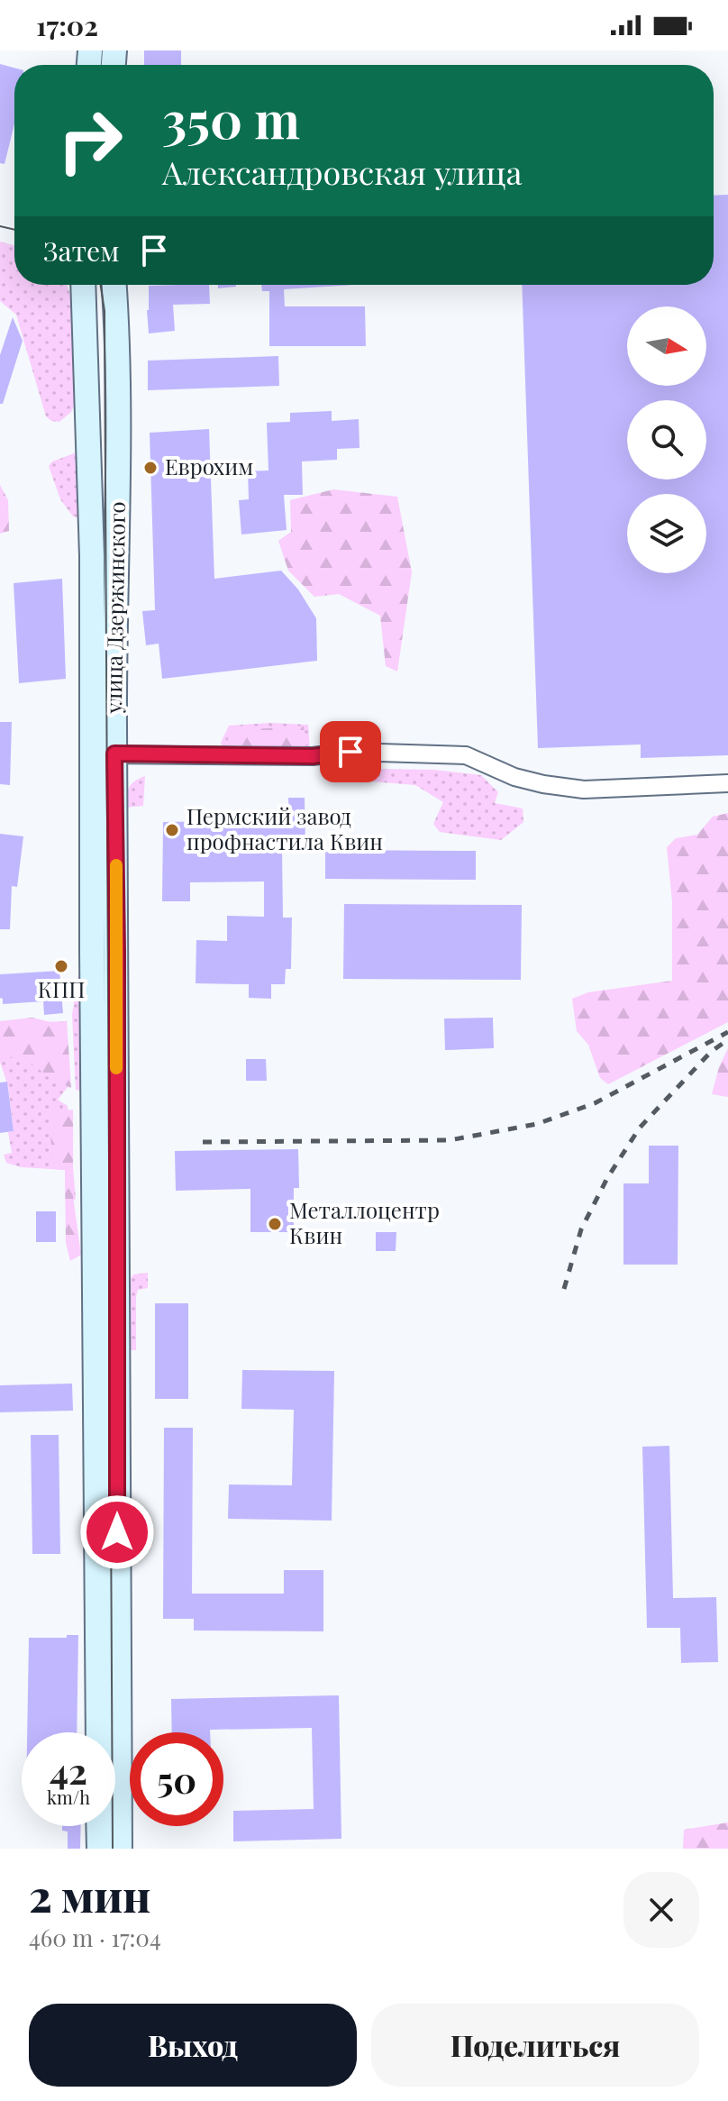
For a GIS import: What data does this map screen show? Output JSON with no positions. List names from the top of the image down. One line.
{"streets":{"main road":["улица Дзержинского"]},"places":["Еврохим","Пермский завод профнастила Квин","КПП","Металлоцентр Квин"],"north":"right","page":{"status":"17:02","turn":["350 m","Александровская улица"],"then":"Затем","speed":"42 km/h","limit":"50","heading":["2 мин","460 m · 17:04"],"buttons":["Выход","Поделиться"]}}
